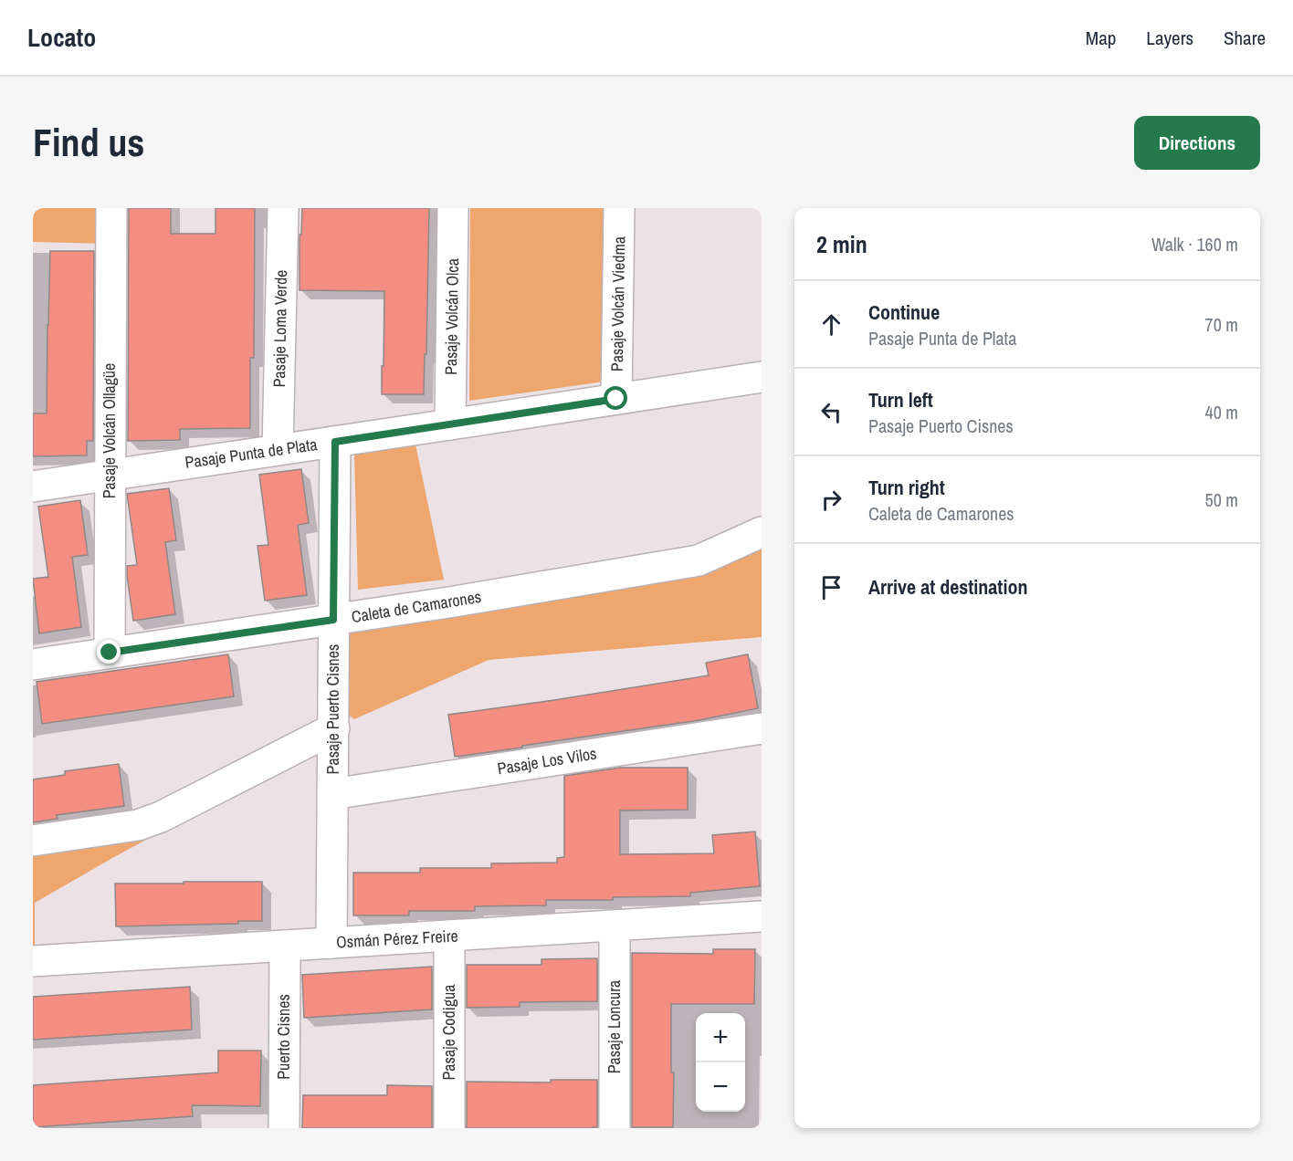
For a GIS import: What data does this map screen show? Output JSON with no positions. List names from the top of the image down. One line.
{"streets":{"street":["Pasaje Volcán Viedma","Pasaje Volcán Olca","Pasaje Loma Verde","Pasaje Volcán Ollagüe","Pasaje Punta de Plata","Caleta de Camarones","Pasaje Puerto Cisnes","Pasaje Los Vilos","Osmán Pérez Freire","Pasaje Loncura","Pasaje Codigua","Puerto Cisnes"]},"crossings":[["Pasaje Volcán Viedma","Pasaje Punta de Plata"],["Pasaje Volcán Olca","Pasaje Punta de Plata"],["Pasaje Loma Verde","Pasaje Punta de Plata"],["Pasaje Volcán Ollagüe","Pasaje Punta de Plata"],["Pasaje Volcán Ollagüe","Caleta de Camarones"],["Pasaje Punta de Plata","Pasaje Puerto Cisnes"],["Caleta de Camarones","Pasaje Puerto Cisnes"],["Pasaje Puerto Cisnes","Pasaje Los Vilos"],["Pasaje Puerto Cisnes","Osmán Pérez Freire"],["Osmán Pérez Freire","Pasaje Loncura"],["Osmán Pérez Freire","Pasaje Codigua"],["Osmán Pérez Freire","Puerto Cisnes"]],"page":{"header":"Locato","nav":["Map","Layers","Share"],"buttons":"Directions","title":"Find us","heading":["2 min","Walk · 160 m"],"list":[["Continue","Pasaje Punta de Plata","70 m"],["Turn left","Pasaje Puerto Cisnes","40 m"],["Turn right","Caleta de Camarones","50 m"],"Arrive at destination"],"map_buttons":["+","−"]}}
